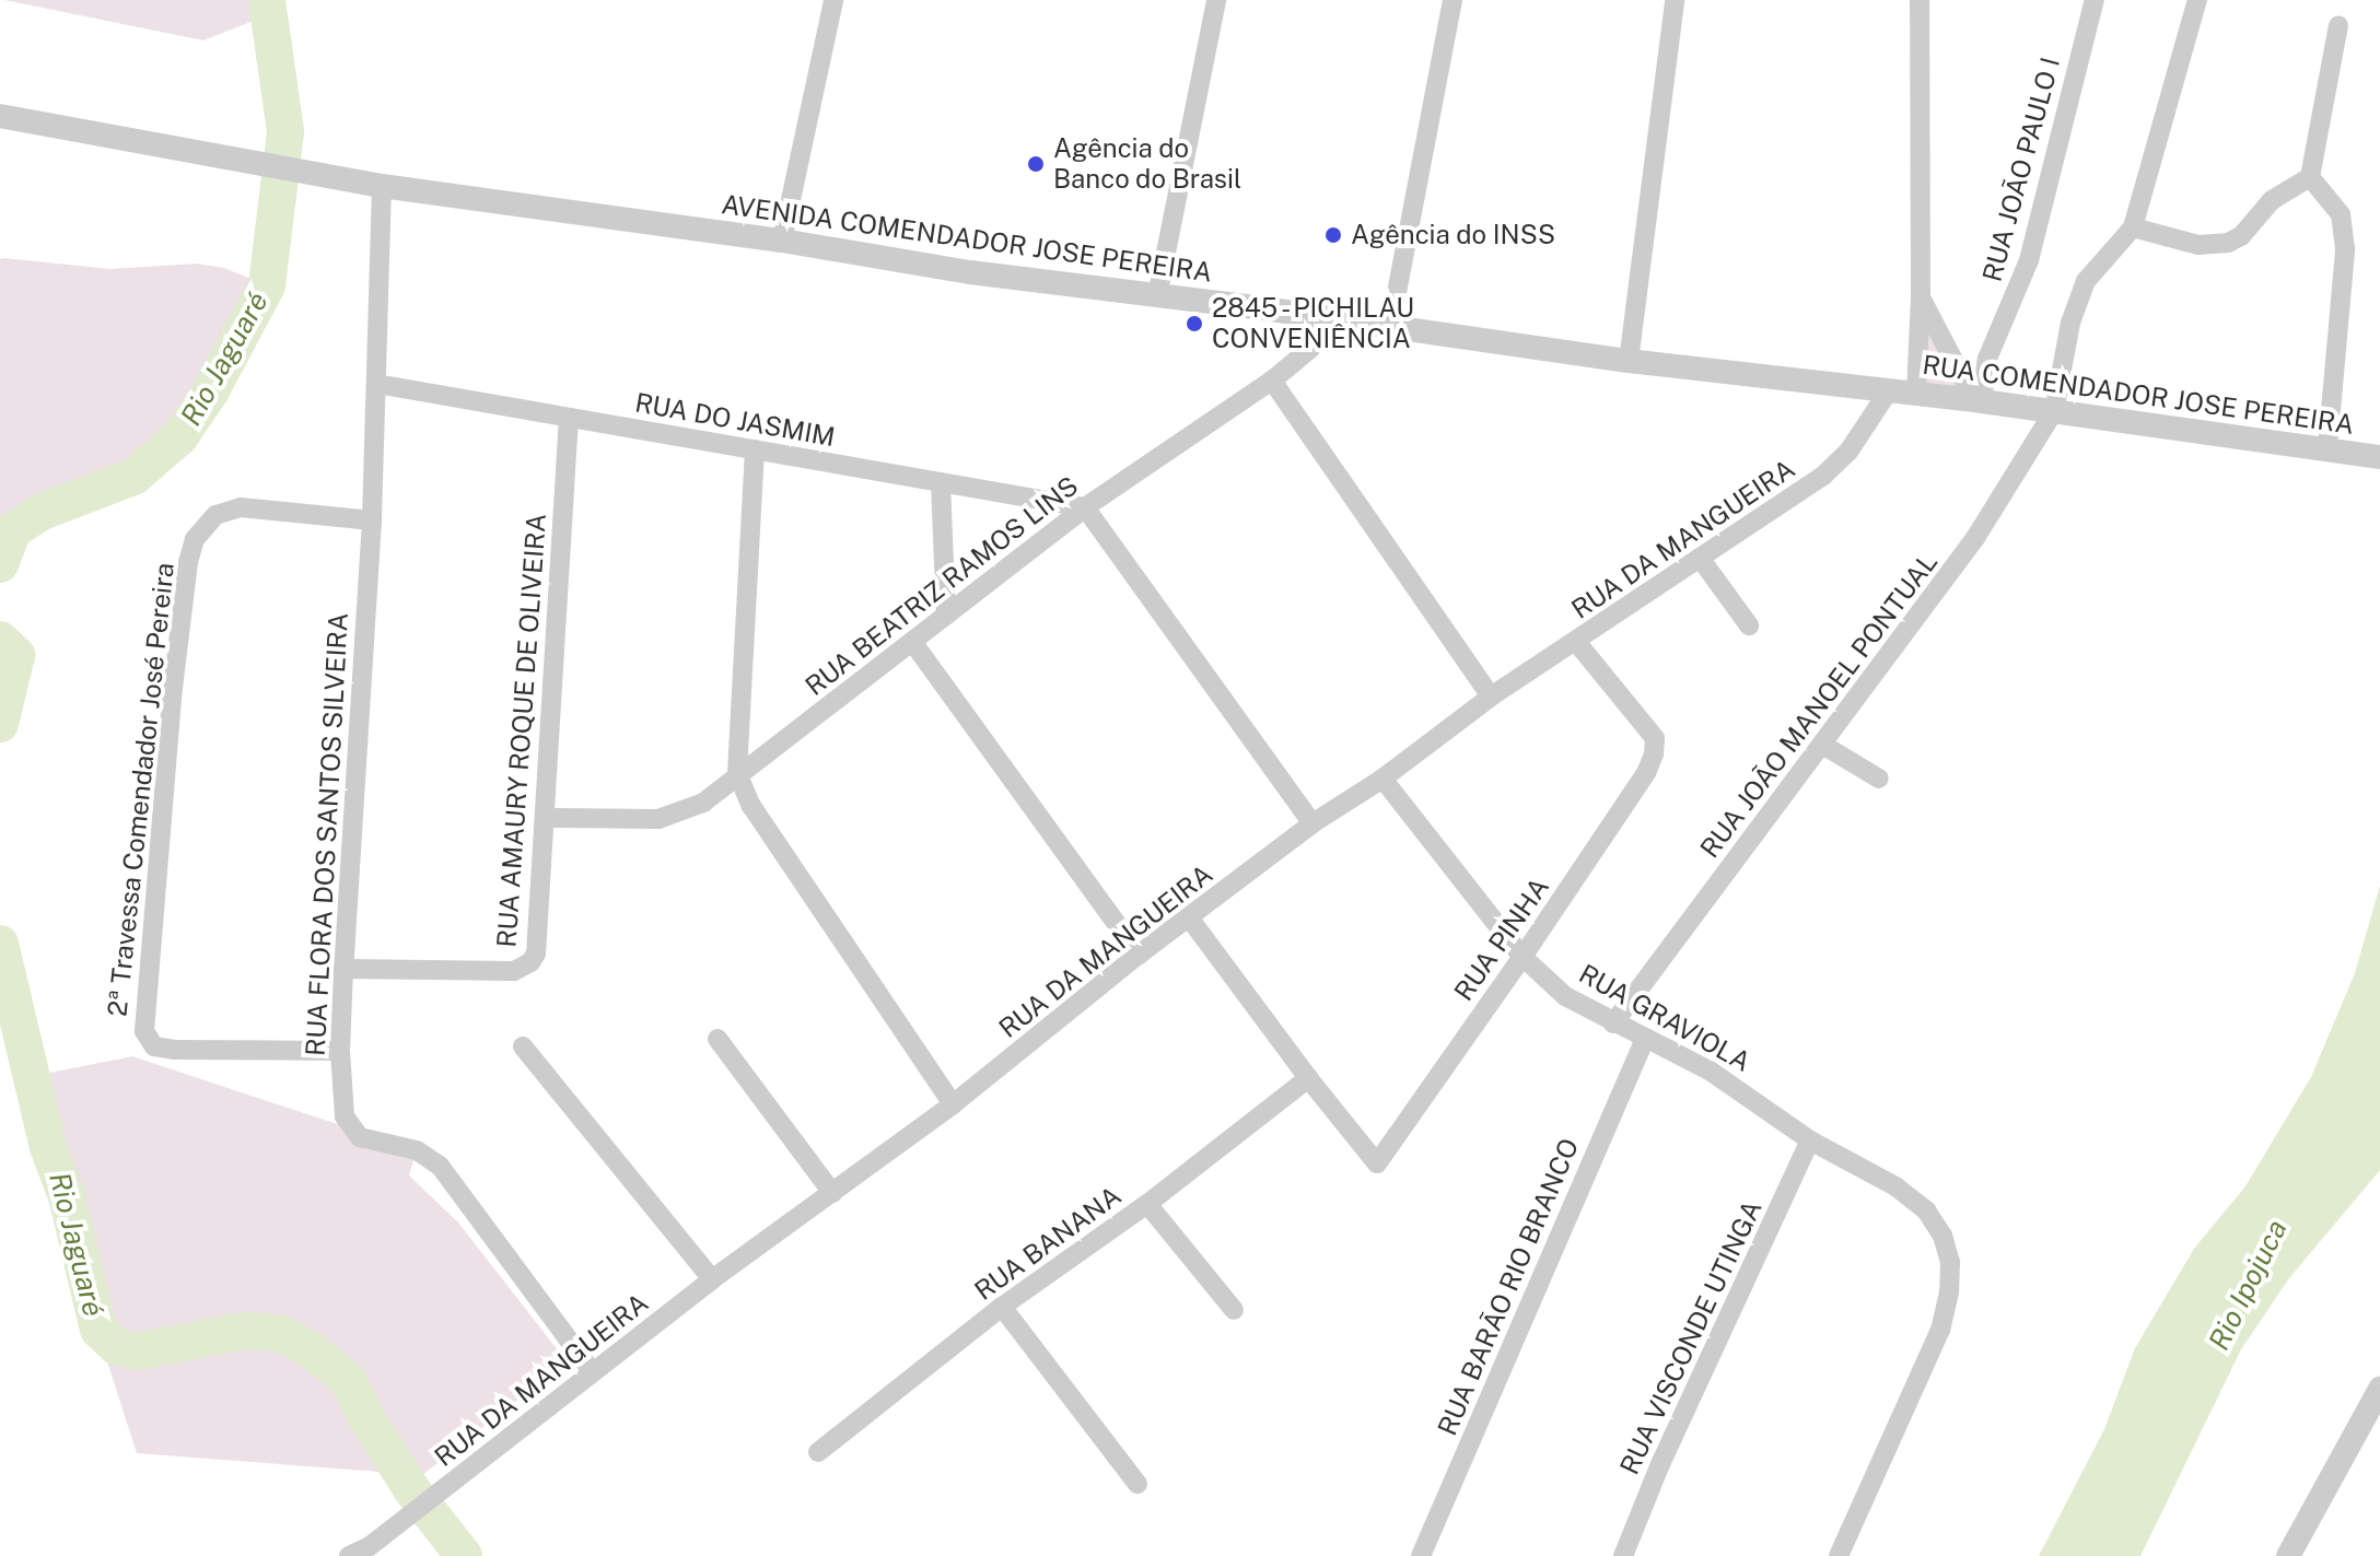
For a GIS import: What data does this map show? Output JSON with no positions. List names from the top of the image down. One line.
{"streets":{"street":["RUA JOÃO PAULO I","AVENIDA COMENDADOR JOSE PEREIRA","RUA COMENDADOR JOSE PEREIRA","RUA DO JASMIM","RUA DA MANGUEIRA","RUA BEATRIZ RAMOS LINS","RUA JOÃO MANOEL PONTUAL","RUA AMAURY ROQUE DE OLIVEIRA","2ª Travessa Comendador José Pereira","RUA FLORA DOS SANTOS SILVEIRA","RUA PINHA","RUA GRAVIOLA","RUA BANANA","RUA BARÃO RIO BRANCO","RUA VISCONDE UTINGA"]},"crossings":[["RUA JOÃO PAULO I","RUA COMENDADOR JOSE PEREIRA"],["AVENIDA COMENDADOR JOSE PEREIRA","RUA COMENDADOR JOSE PEREIRA"],["AVENIDA COMENDADOR JOSE PEREIRA","RUA DA MANGUEIRA"],["AVENIDA COMENDADOR JOSE PEREIRA","RUA BEATRIZ RAMOS LINS"],["AVENIDA COMENDADOR JOSE PEREIRA","RUA FLORA DOS SANTOS SILVEIRA"],["RUA COMENDADOR JOSE PEREIRA","RUA DA MANGUEIRA"],["RUA COMENDADOR JOSE PEREIRA","RUA JOÃO MANOEL PONTUAL"],["RUA DO JASMIM","RUA BEATRIZ RAMOS LINS"],["RUA DO JASMIM","RUA AMAURY ROQUE DE OLIVEIRA"],["RUA DO JASMIM","RUA FLORA DOS SANTOS SILVEIRA"],["RUA DA MANGUEIRA","RUA FLORA DOS SANTOS SILVEIRA"],["RUA DA MANGUEIRA","RUA PINHA"],["RUA DA MANGUEIRA","RUA GRAVIOLA"],["RUA BEATRIZ RAMOS LINS","RUA AMAURY ROQUE DE OLIVEIRA"],["RUA JOÃO MANOEL PONTUAL","RUA GRAVIOLA"],["RUA AMAURY ROQUE DE OLIVEIRA","RUA FLORA DOS SANTOS SILVEIRA"],["2ª Travessa Comendador José Pereira","RUA FLORA DOS SANTOS SILVEIRA"],["RUA PINHA","RUA GRAVIOLA"],["RUA PINHA","RUA BANANA"],["RUA GRAVIOLA","RUA BARÃO RIO BRANCO"],["RUA GRAVIOLA","RUA VISCONDE UTINGA"]],"water":["Rio Jaguaré","Rio Ipojuca"],"places":["Agência do Banco do Brasil","Agência do INSS","2845 - PICHILAU CONVENIÊNCIA"]}
